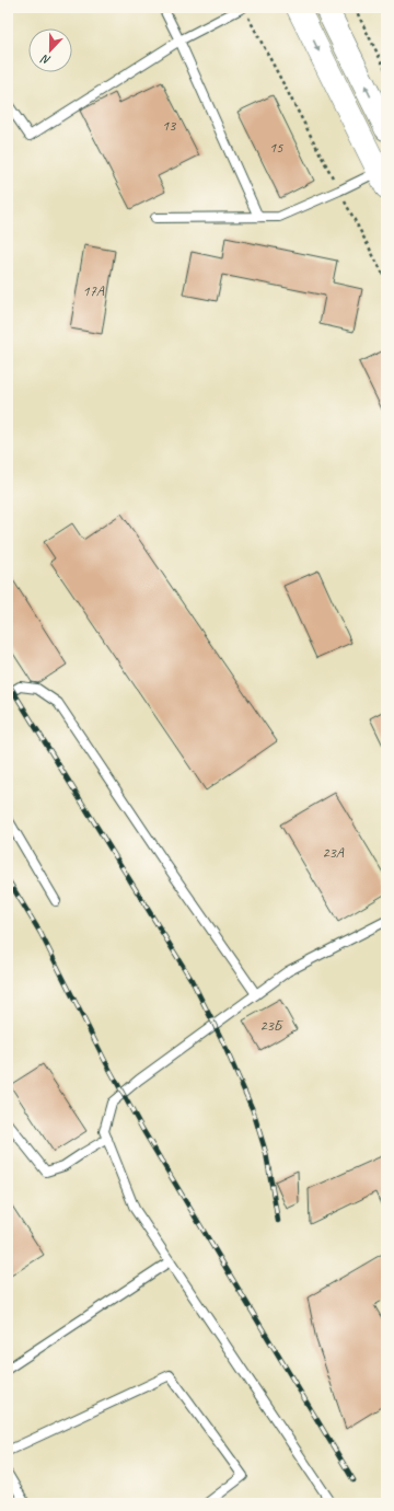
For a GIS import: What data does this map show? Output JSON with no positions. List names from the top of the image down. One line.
{"house_numbers":["13","15","17А","23А","23Б"],"north":"bottom"}
